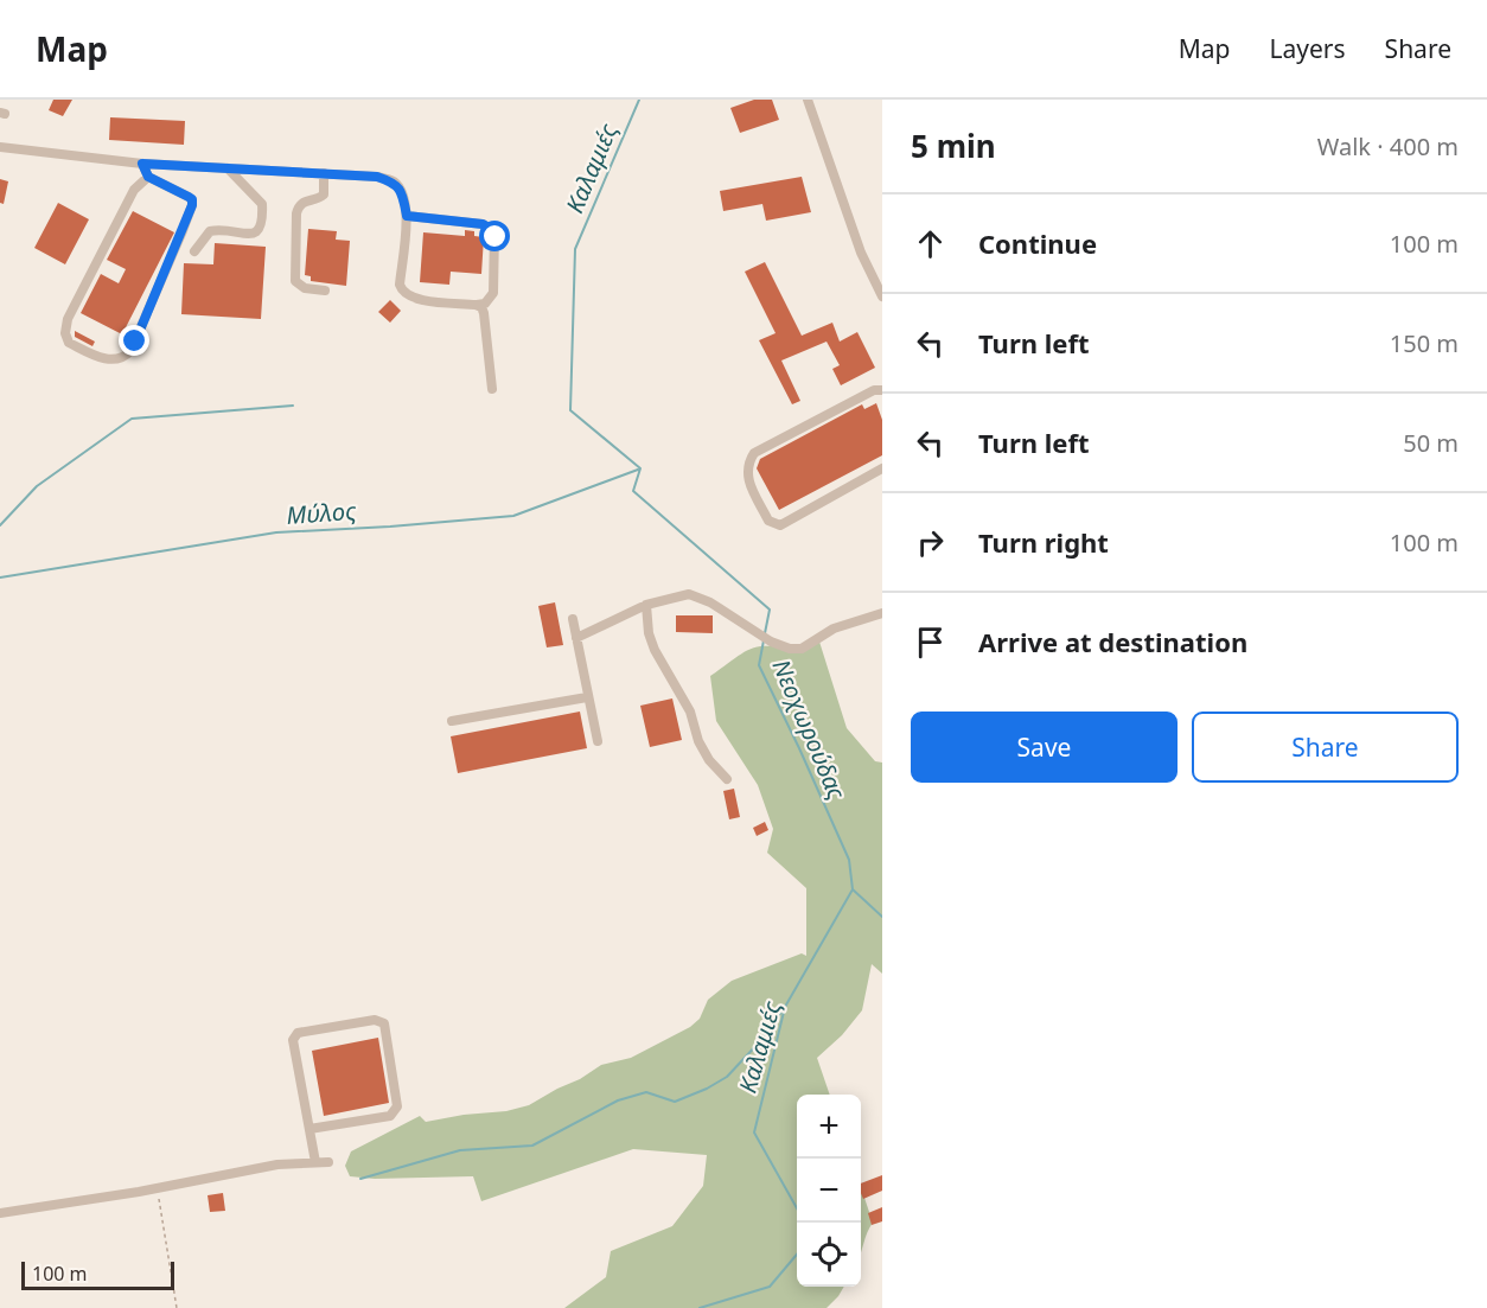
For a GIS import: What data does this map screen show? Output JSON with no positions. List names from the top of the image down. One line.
{"water":["Καλαμιές","Μύλος","Νεοχωρούδας"],"scale_bar":"100 m","page":{"header":"Map","nav":["Map","Layers","Share"],"heading":["5 min","Walk · 400 m"],"list":[["Continue","100 m"],["Turn left","150 m"],["Turn left","50 m"],["Turn right","100 m"],"Arrive at destination"],"buttons":["Save","Share"],"map_buttons":["+","−"],"scale":"100 m"}}
